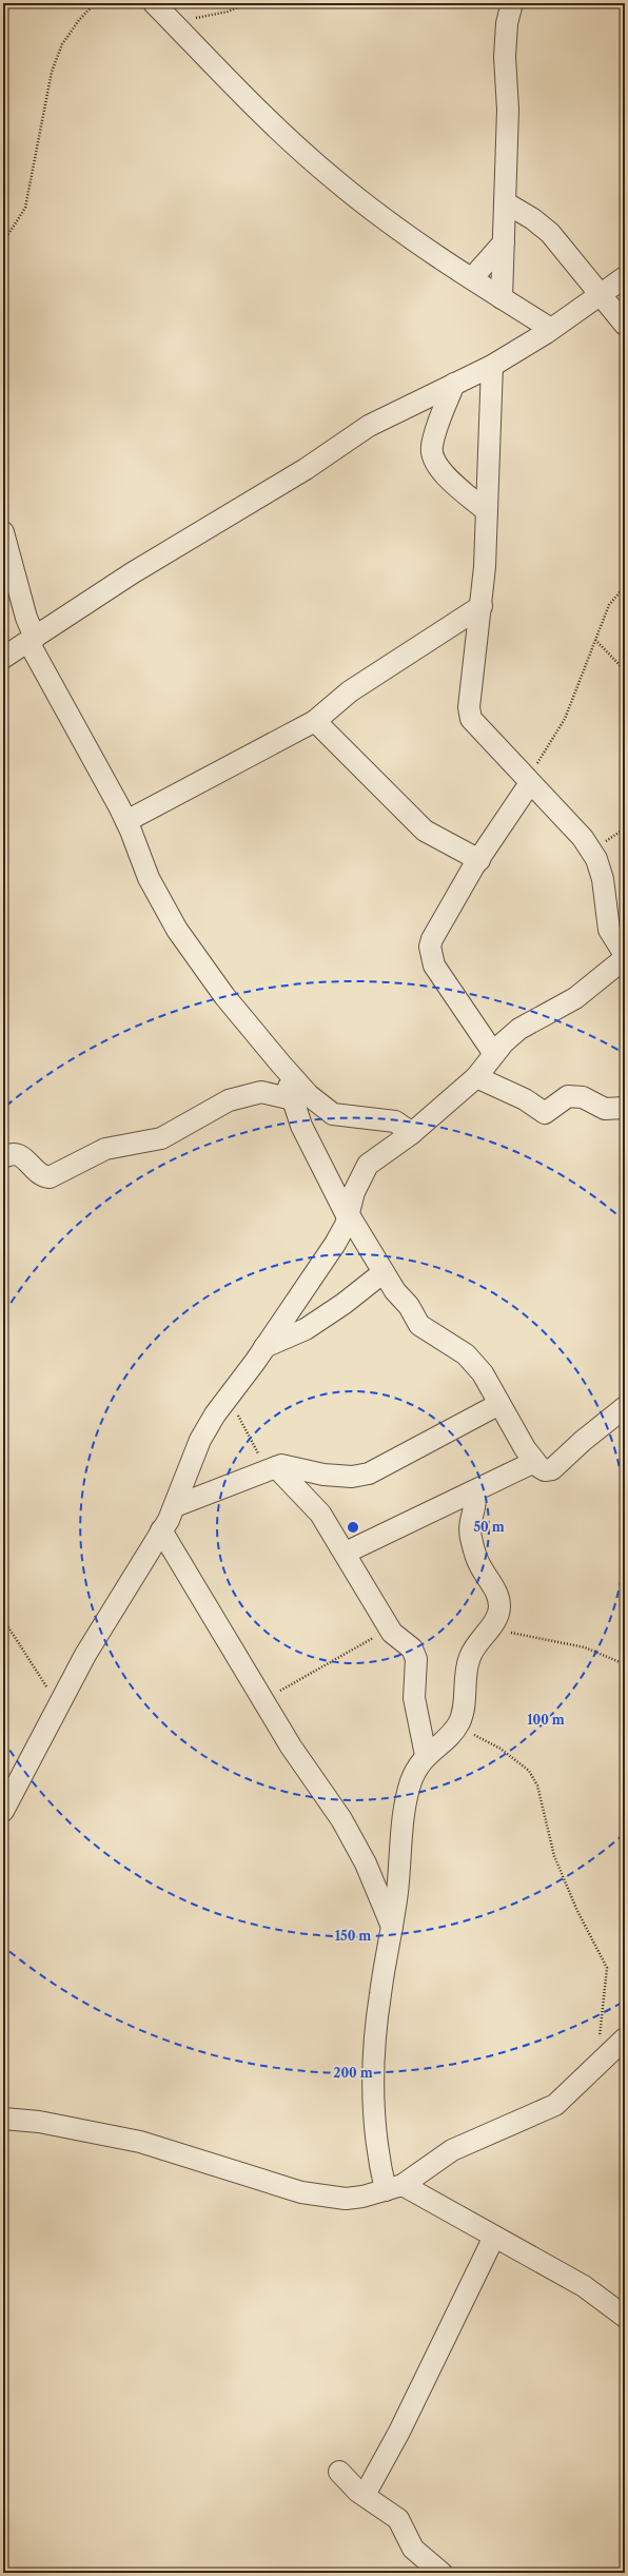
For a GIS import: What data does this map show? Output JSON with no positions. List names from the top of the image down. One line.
{"rings":["50 m","100 m","150 m","200 m"]}
